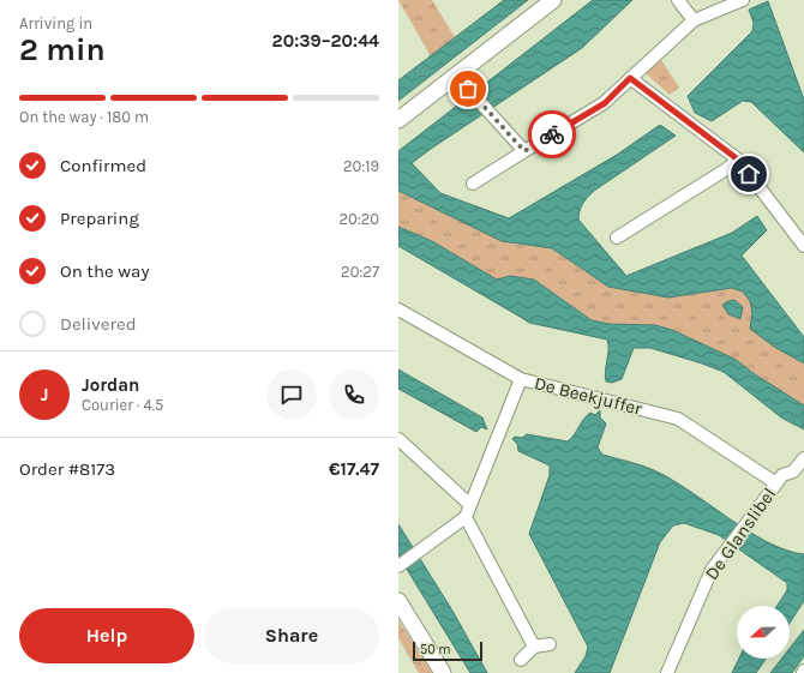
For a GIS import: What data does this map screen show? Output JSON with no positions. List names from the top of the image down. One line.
{"streets":{"street":["De Beekjuffer","De Glanslibel"]},"crossings":[["De Beekjuffer","De Glanslibel"]],"scale_bar":"50 m","north":"left","page":{"heading":["2 min","Arriving in","20:39–20:44"],"panel":["Jordan","Courier · 4.5","Order #8173","€17.47"],"bar":"On the way · 180 m","list":[["Confirmed","20:19"],["Preparing","20:20"],["On the way","20:27"],"Delivered"],"round":"J","buttons":["Help","Share"],"scale":"50 m"}}
